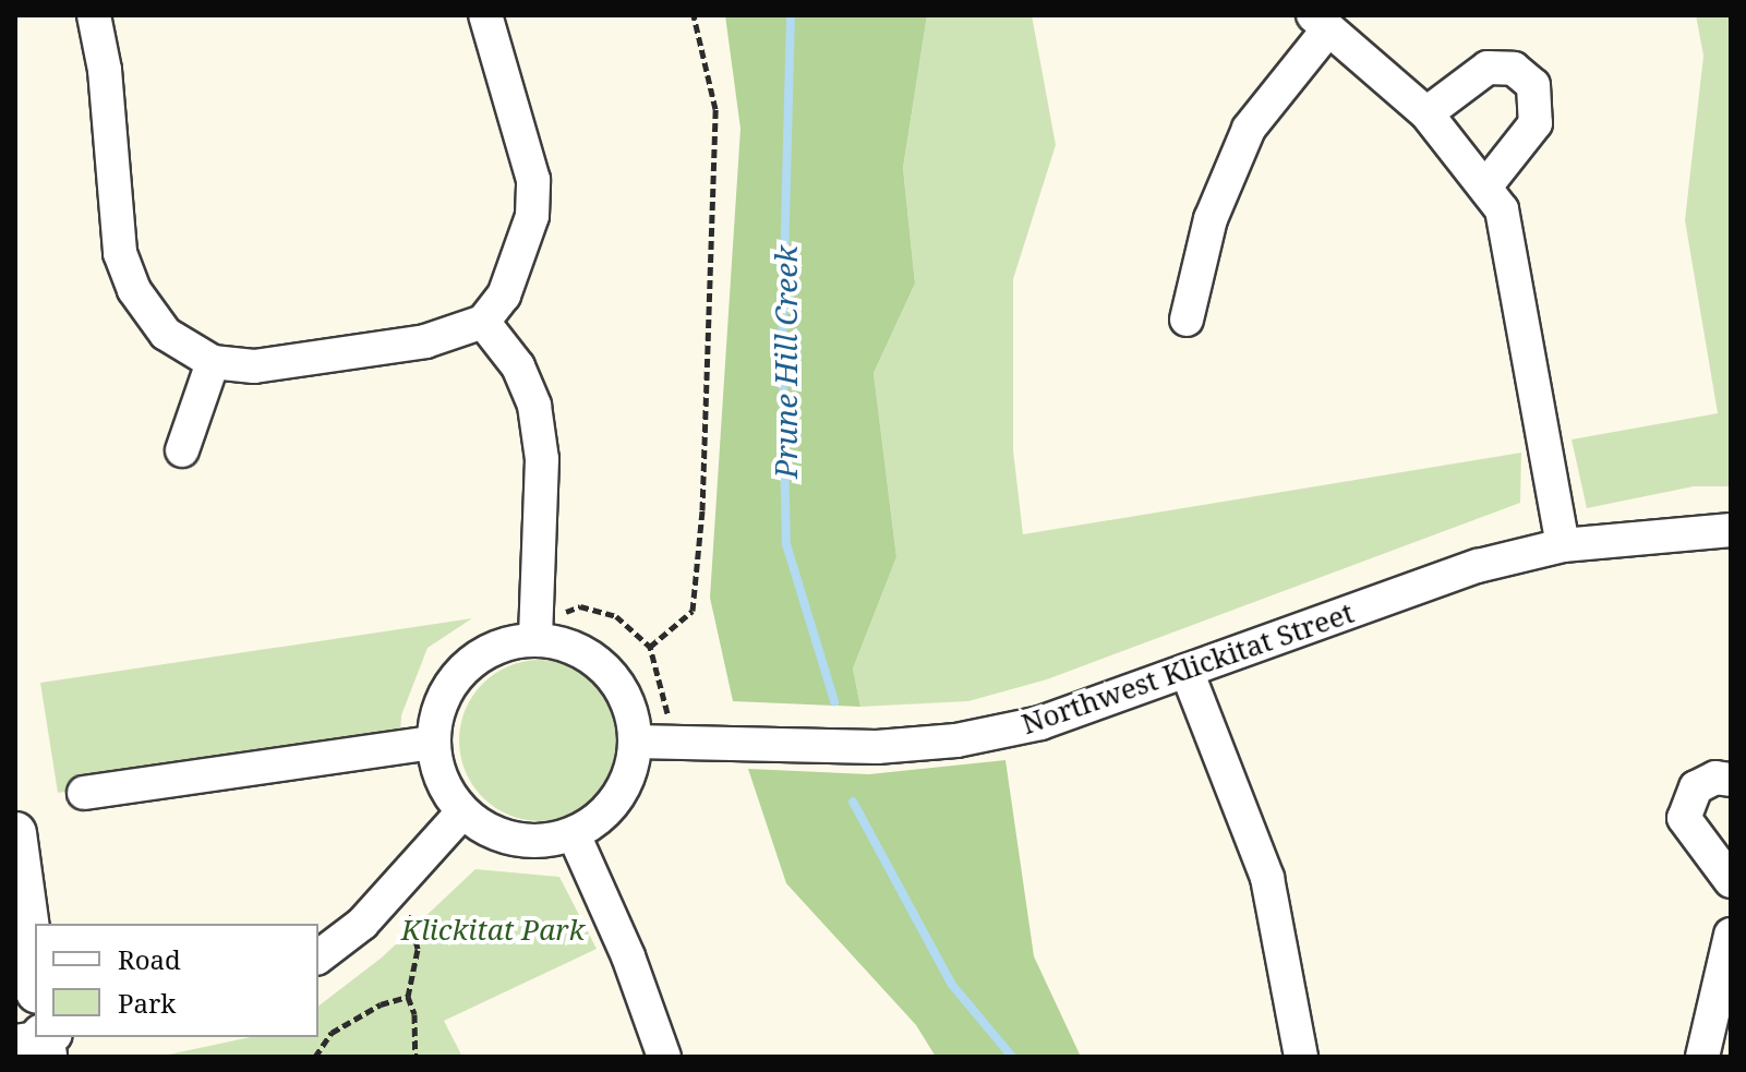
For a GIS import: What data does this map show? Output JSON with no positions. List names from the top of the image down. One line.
{"streets":{"street":["Northwest Klickitat Street"]},"water":["Prune Hill Creek"],"parks":["Klickitat Park"],"legend":["Road","Park"]}
